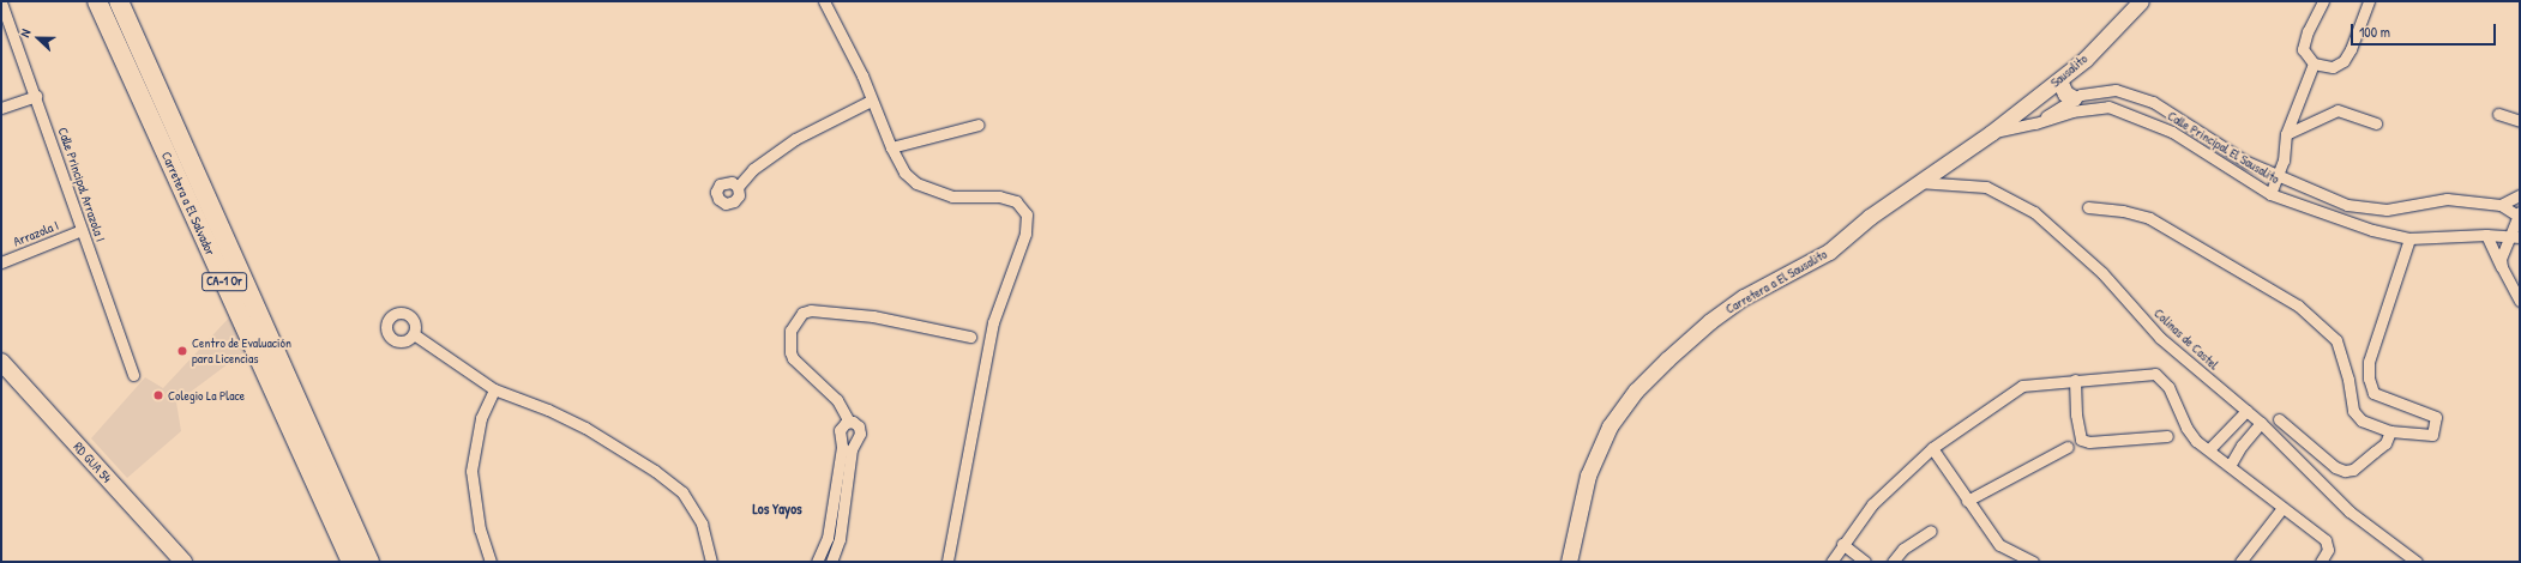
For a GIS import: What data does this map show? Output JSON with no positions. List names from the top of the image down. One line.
{"streets":{"highway":["Carretera a El Salvador","CA-1 Or"],"main road":["RD GUA 54"],"street":["Sausalito","Calle Principal El Sausalito","Calle Principal Arrazola I","Arrazola I","Carretera a El Sausalito","Colinas de Castel"]},"crossings":[["Sausalito","Carretera a El Sausalito"],["Calle Principal El Sausalito","Carretera a El Sausalito"],["Calle Principal Arrazola I","Arrazola I"],["Carretera a El Sausalito","Colinas de Castel"]],"districts":["Los Yayos"],"places":["Centro de Evaluación para Licencias","Colegio La Place"],"scale_bar":"100 m","north":"left"}
